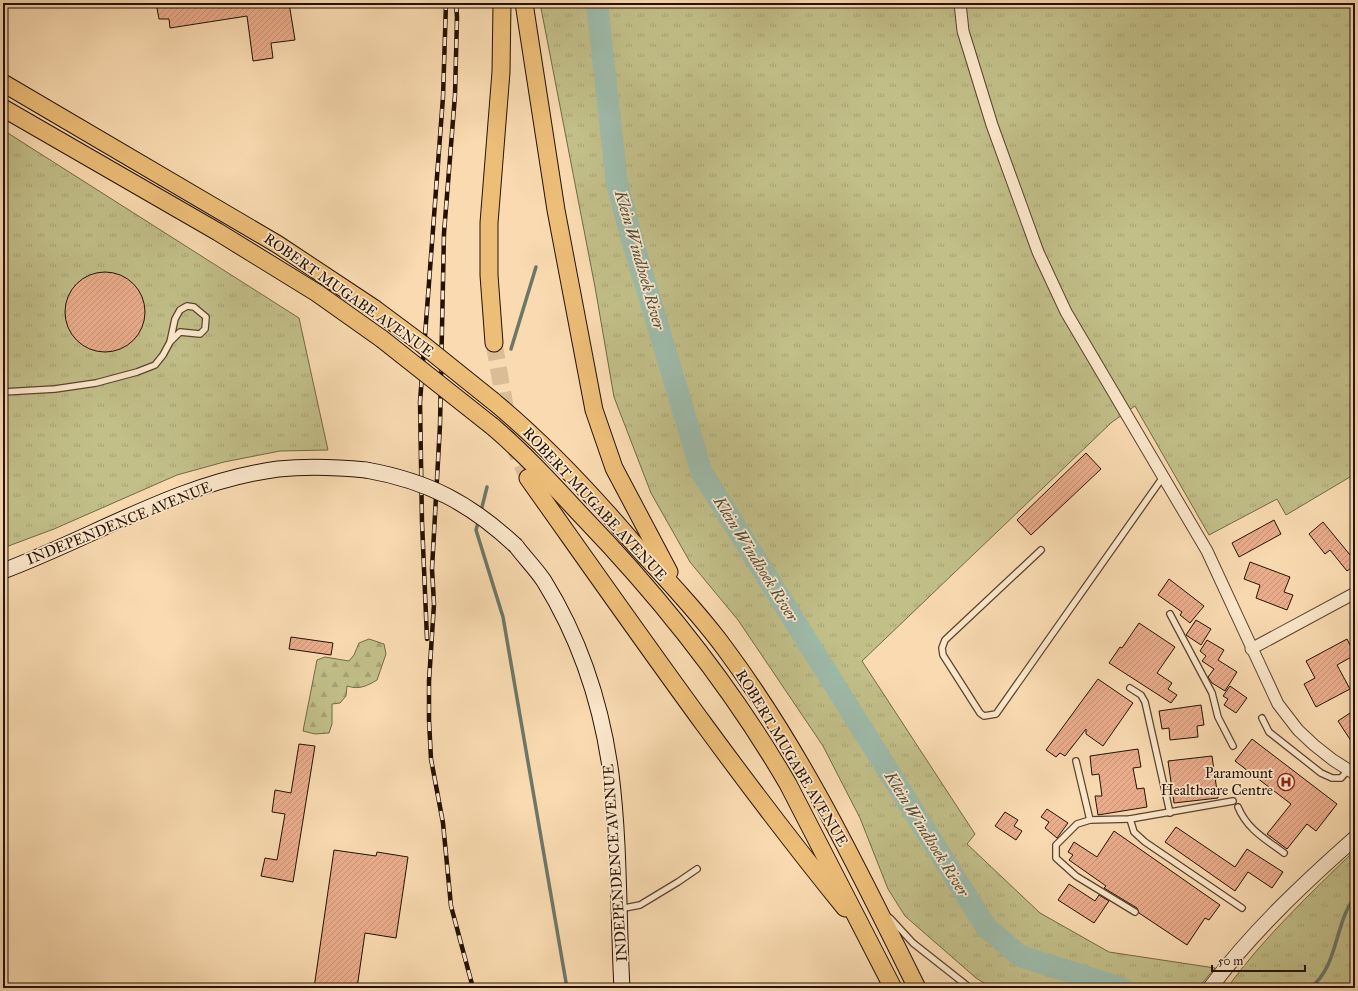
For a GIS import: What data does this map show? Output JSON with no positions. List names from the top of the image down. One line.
{"streets":{"main road":["ROBERT MUGABE AVENUE","INDEPENDENCE AVENUE"]},"water":["Klein Windhoek River"],"places":{"hospital":["Paramount Healthcare Centre"]},"scale_bar":"50 m"}
